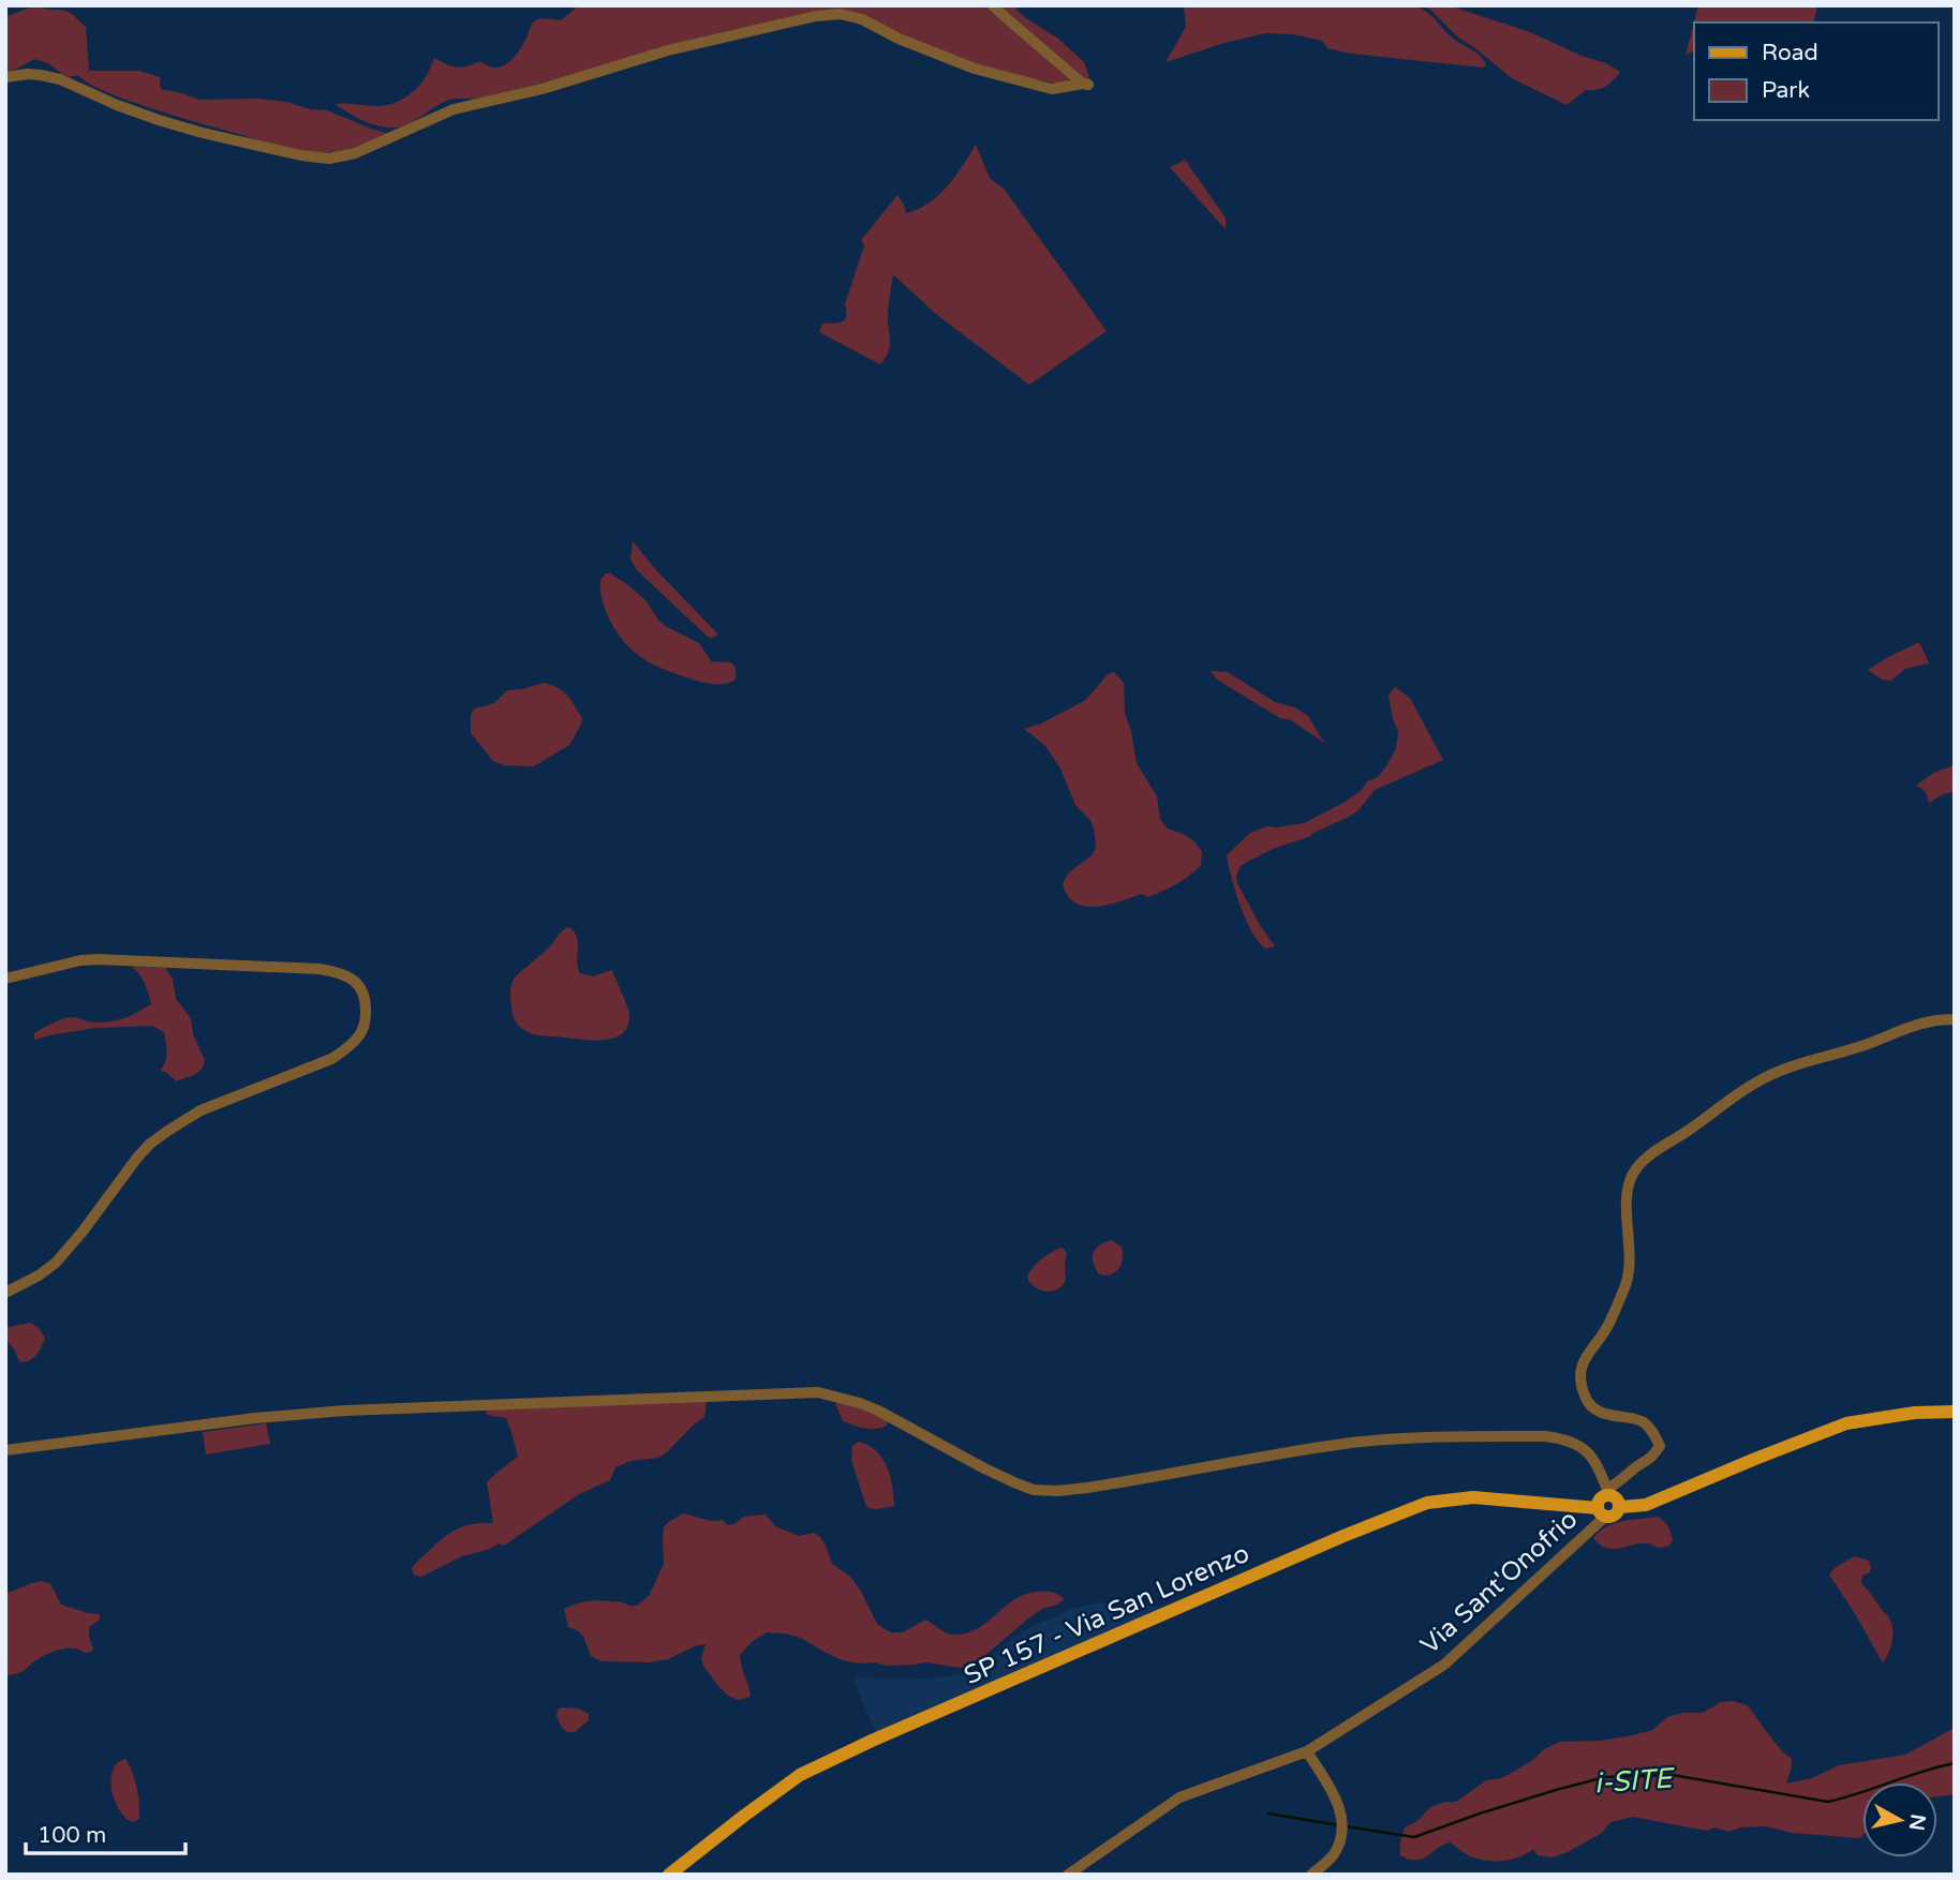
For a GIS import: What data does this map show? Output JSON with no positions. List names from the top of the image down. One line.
{"streets":{"main road":["SP 157 - Via San Lorenzo"],"street":["Via Sant'Onofrio"]},"crossings":[["Via Sant'Onofrio","SP 157 - Via San Lorenzo"]],"water":["i-SITE"],"legend":["Road","Park"],"scale_bar":"100 m","north":"right"}
